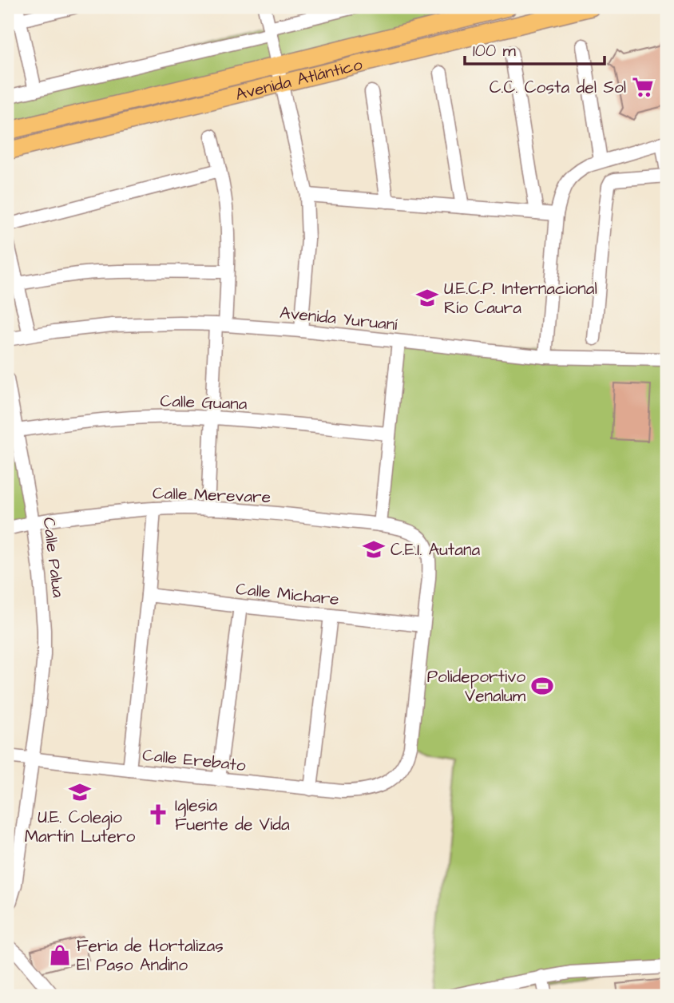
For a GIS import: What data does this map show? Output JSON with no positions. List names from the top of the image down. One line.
{"streets":{"main road":["Avenida Atlántico"],"street":["Avenida Yuruaní","Calle Guana","Calle Merevare","Calle Palua","Calle Michare","Calle Erebato"]},"crossings":[["Calle Guana","Calle Palua"],["Calle Merevare","Calle Palua"],["Calle Merevare","Calle Michare"],["Calle Merevare","Calle Erebato"],["Calle Palua","Calle Erebato"],["Calle Michare","Calle Erebato"]],"places":{"supermarket":["C.C. Costa del Sol"],"school or university":["U.E.C.P. Internacional Río Caura","C.E.I. Autana","U.E. Colegio Martín Lutero"],"sports":["Polideportivo Venalum"],"church":["Iglesia Fuente de Vida"],"shop":["Feria de Hortalizas El Paso Andino"]},"scale_bar":"100 m"}
